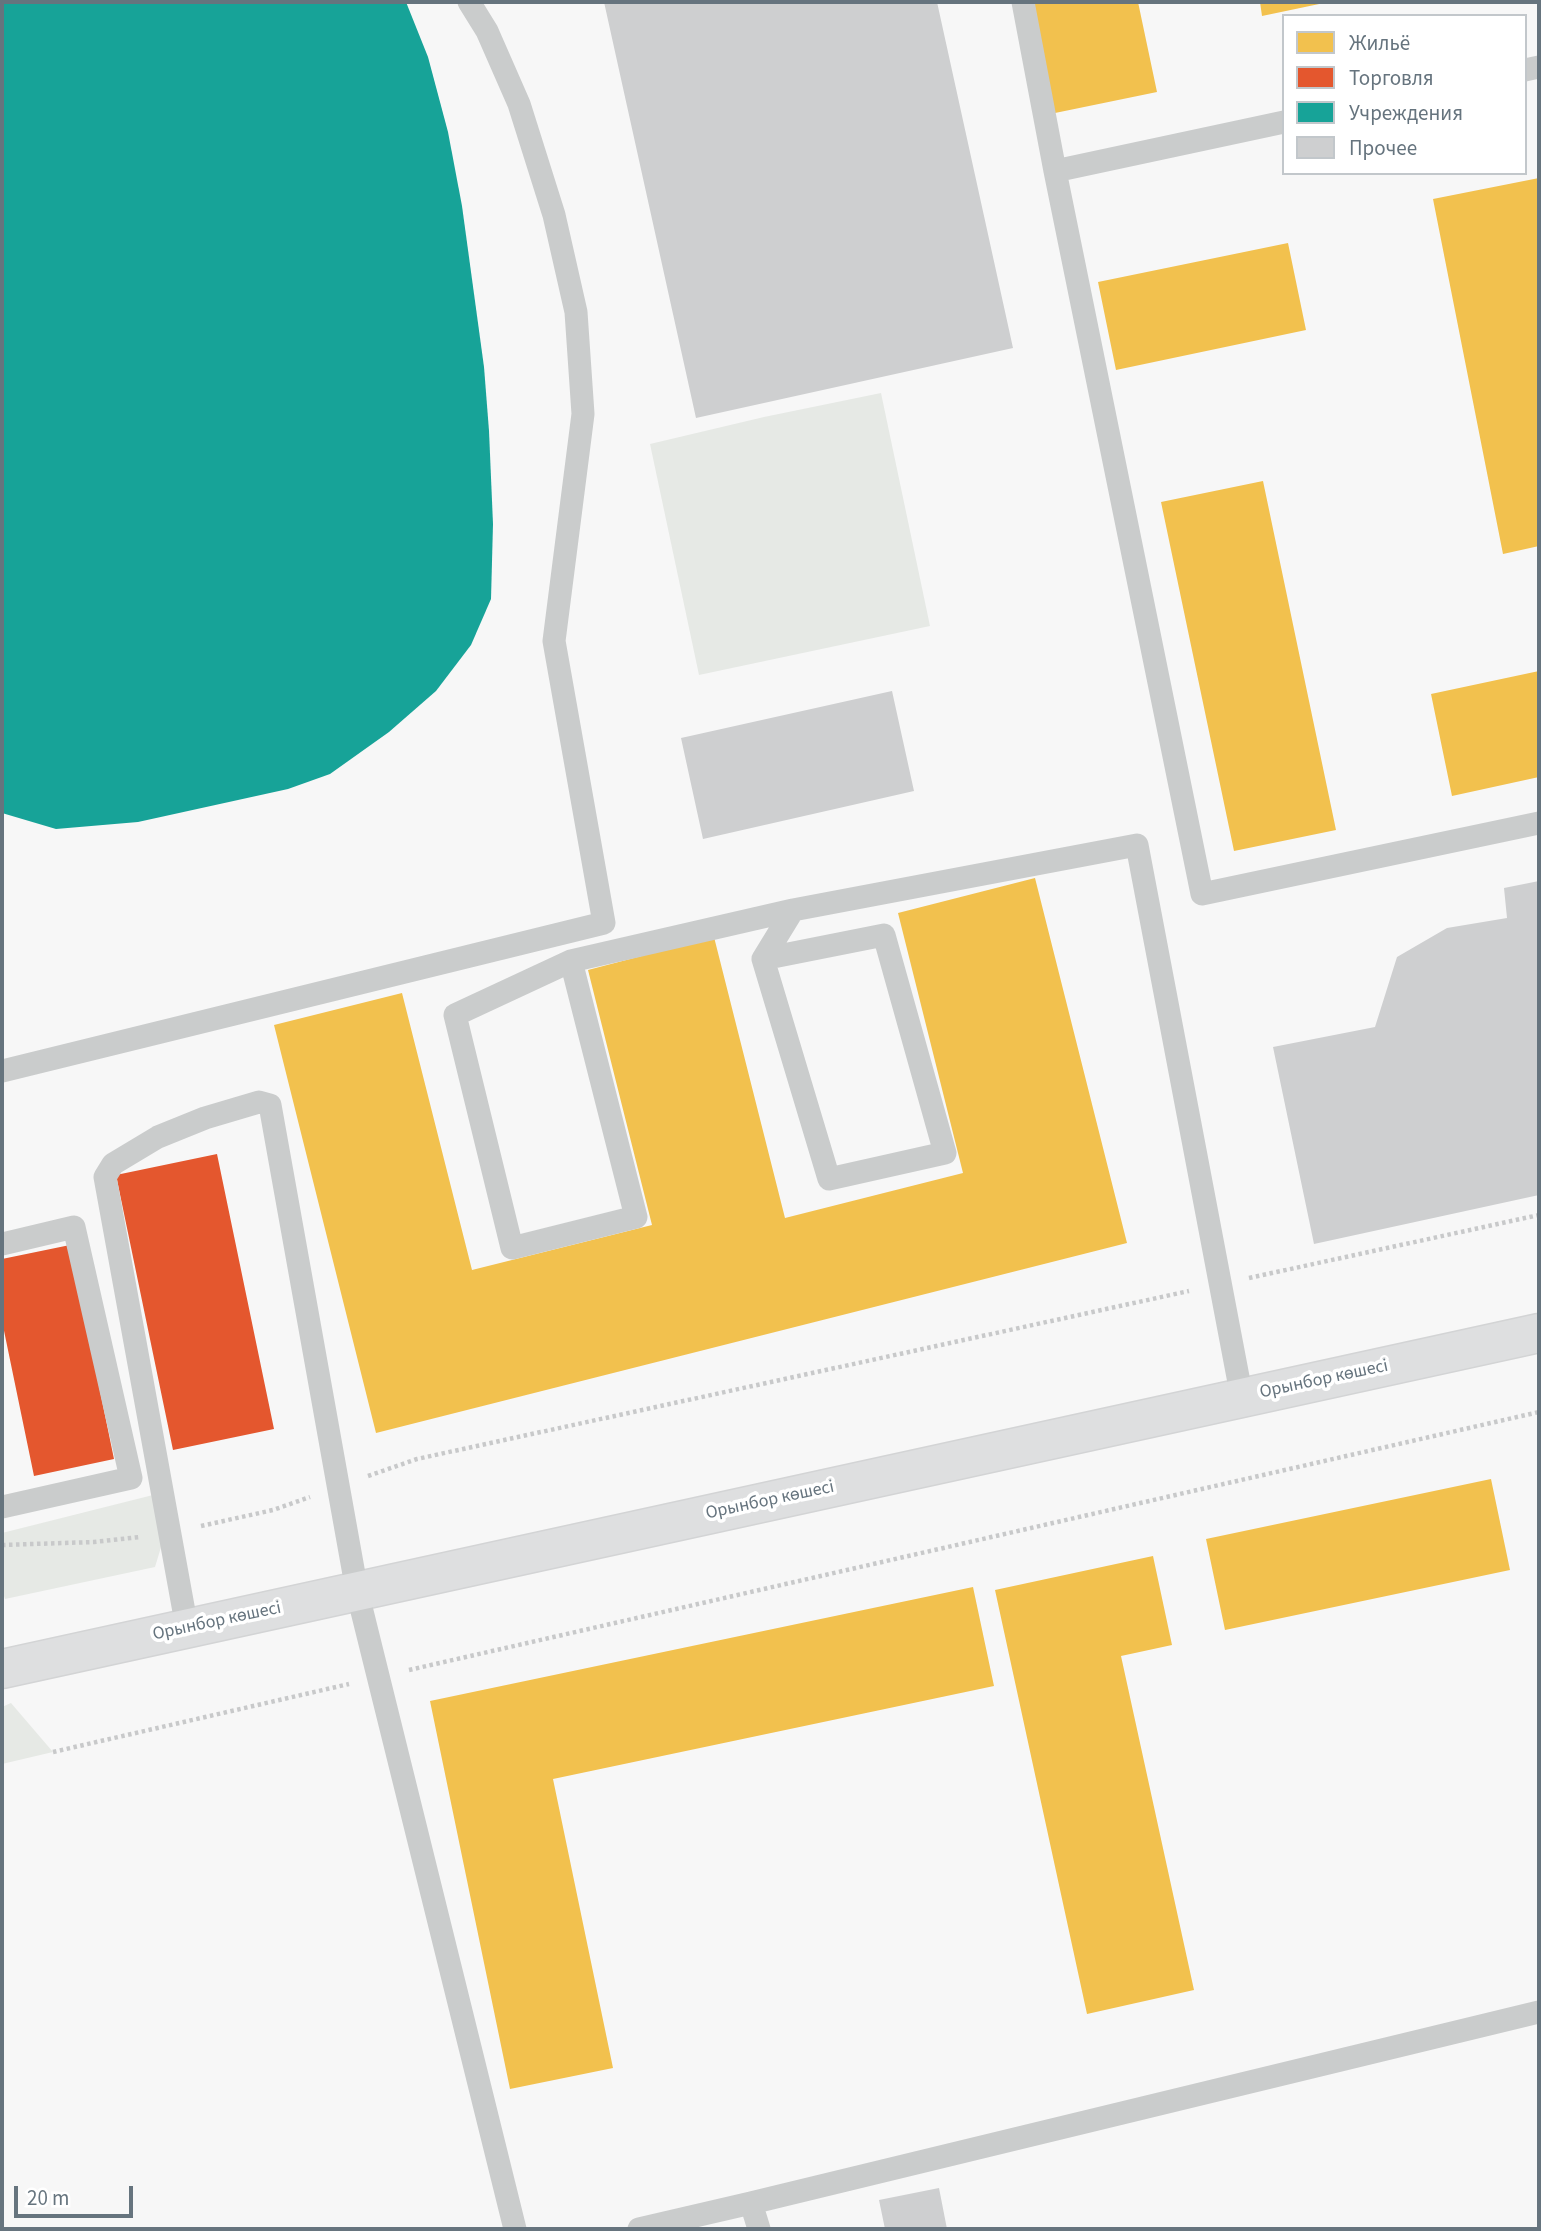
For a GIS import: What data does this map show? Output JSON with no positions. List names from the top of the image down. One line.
{"streets":{"street":["Орынбор көшесі"]},"legend":["Жильё","Торговля","Учреждения","Прочее"],"scale_bar":"20 m"}
